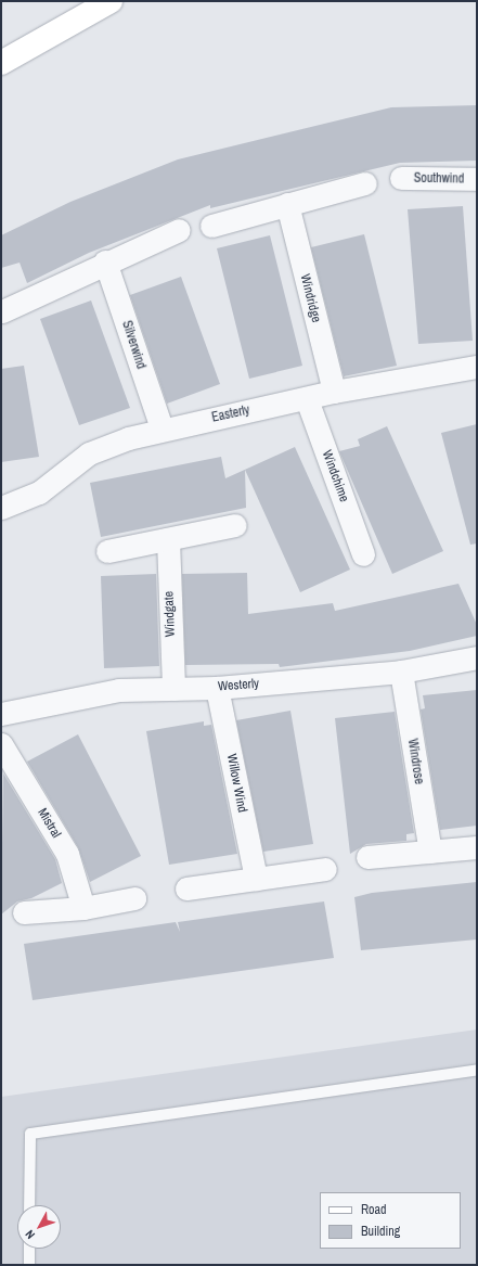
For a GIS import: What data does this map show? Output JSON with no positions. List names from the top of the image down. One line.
{"streets":{"street":["Southwind","Windridge","Silverwind","Easterly","Windchime","Windgate","Westerly","Windrose","Willow Wind","Mistral"]},"crossings":[["Windridge","Easterly"],["Silverwind","Easterly"],["Easterly","Windchime"],["Windgate","Westerly"],["Westerly","Windrose"],["Westerly","Willow Wind"]],"legend":["Road","Building"],"north":"bottom left"}
